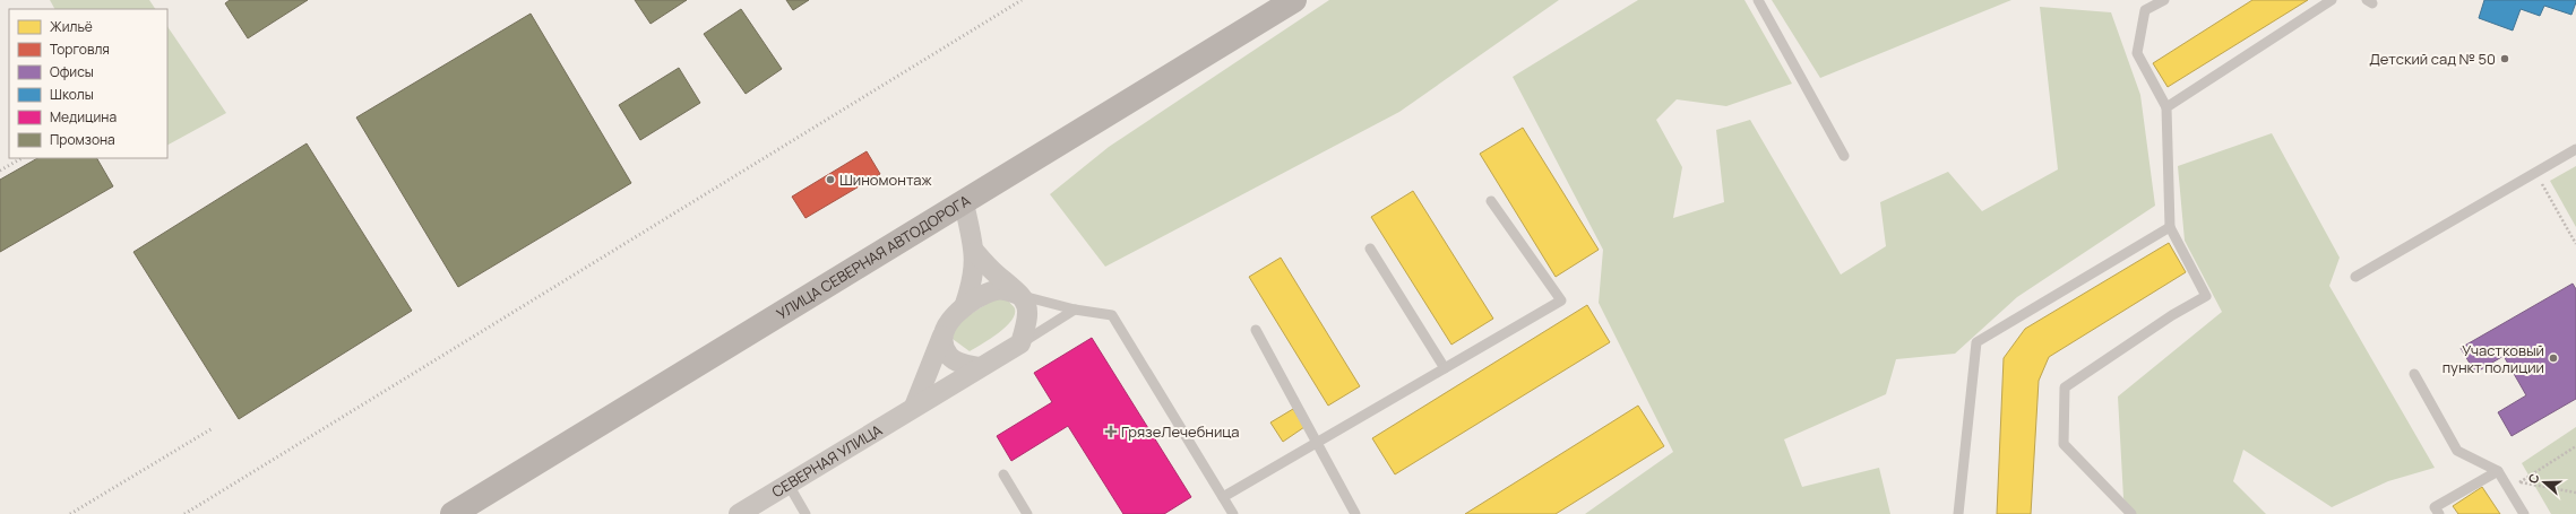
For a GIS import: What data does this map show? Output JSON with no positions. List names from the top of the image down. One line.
{"streets":{"main road":["УЛИЦА СЕВЕРНАЯ АВТОДОРОГА"],"street":["СЕВЕРНАЯ УЛИЦА"]},"places":{"other":["Детский сад № 50","Шиномонтаж","Участковый пункт полиции"],"health":["ГрязеЛечебница"]},"legend":["Жильё","Торговля","Офисы","Школы","Медицина","Промзона"],"north":"left"}
